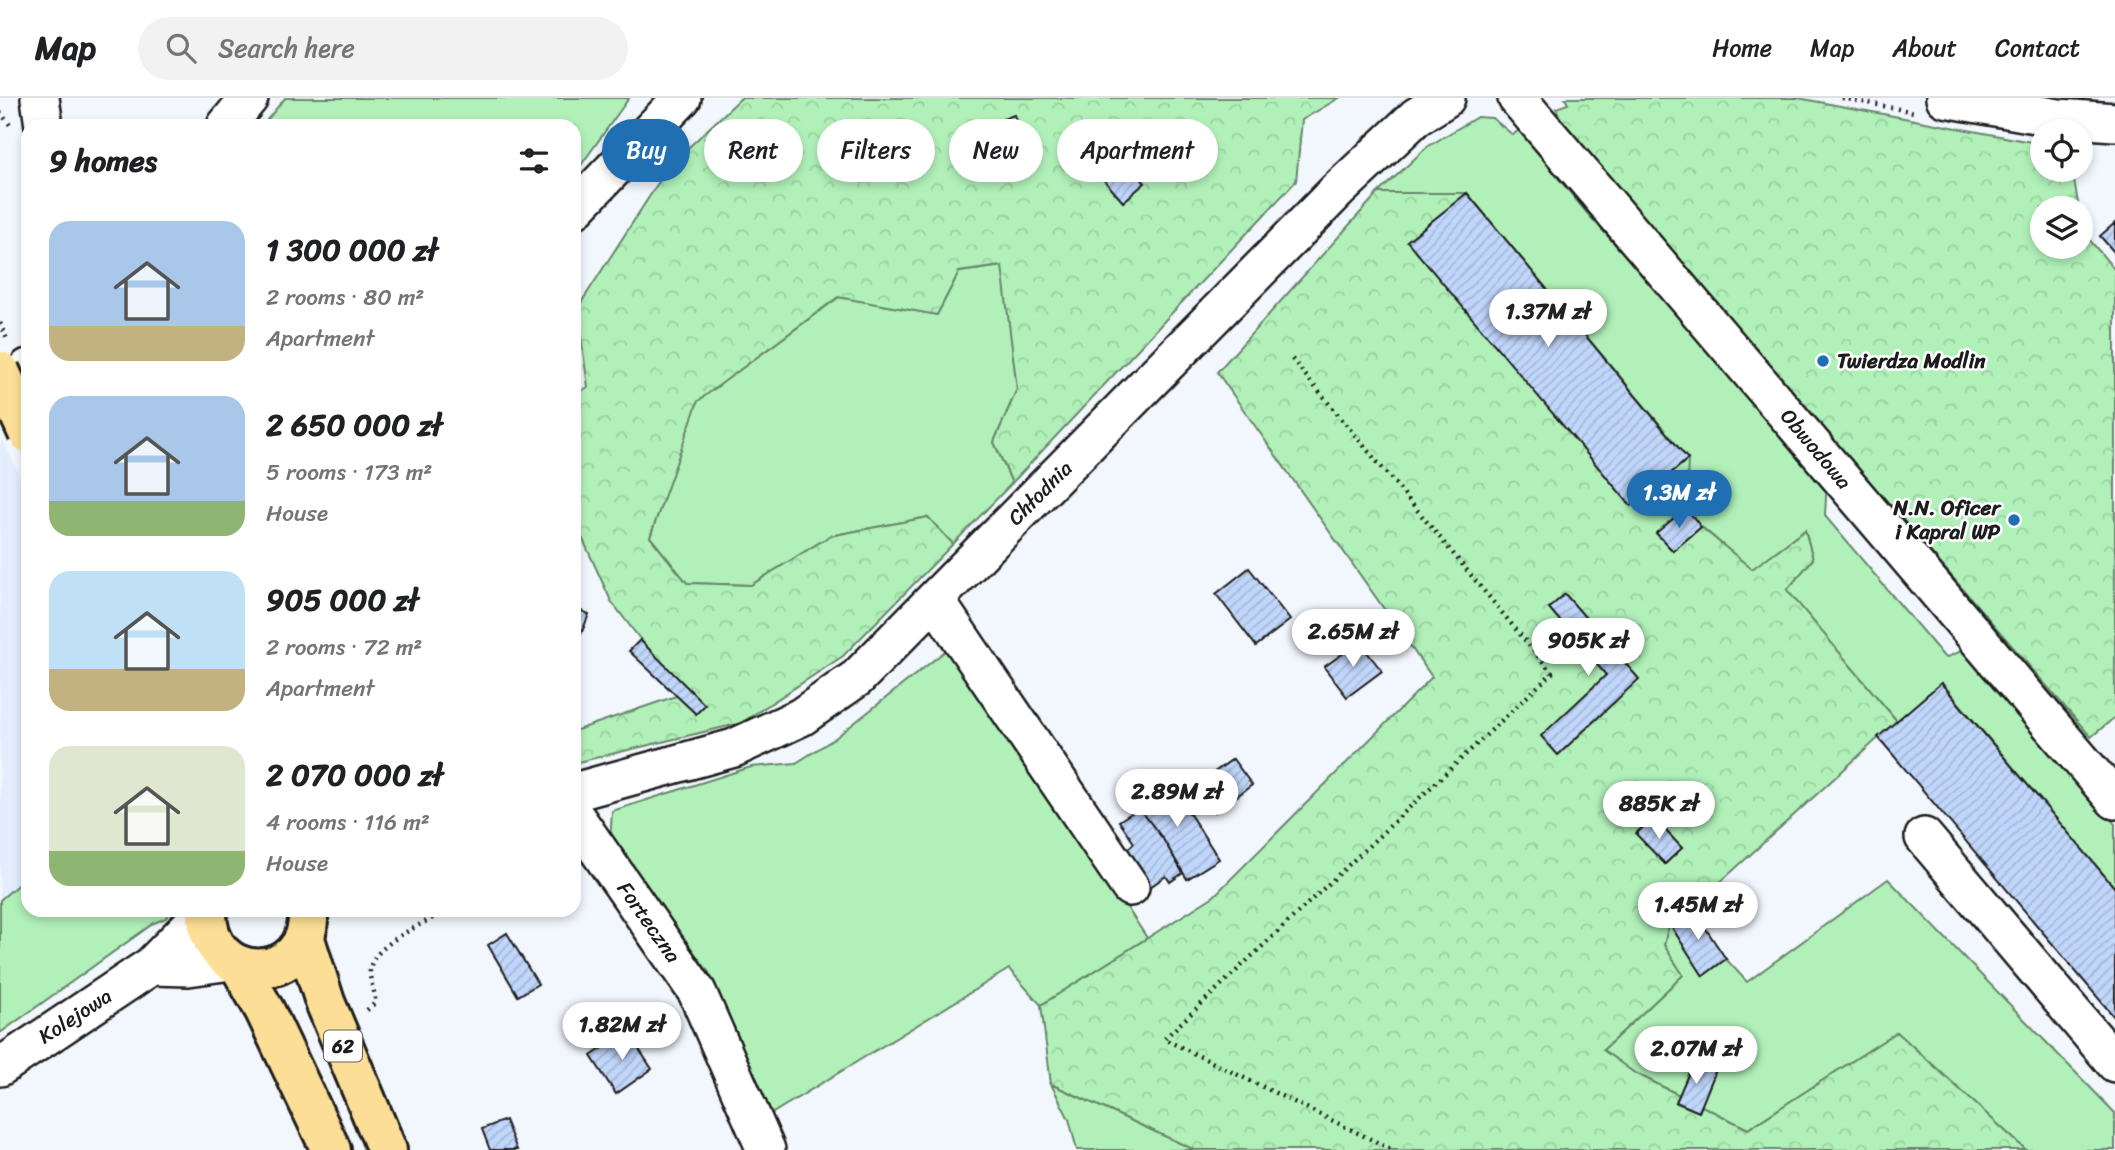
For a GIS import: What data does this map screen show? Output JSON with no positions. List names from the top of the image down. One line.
{"streets":{"main road":["62"],"street":["Obwodowa","Chłodnia","Forteczna","Kolejowa"]},"places":["Twierdza Modlin","N.N. Oficer i Kapral WP"],"page":{"header":"Map","search":"Search here","nav":["Home","Map","About","Contact"],"chip":["Buy","Rent","Filters","New","Apartment"],"heading":"9 homes","list":[{"name":"1 300 000 zł","note":"2 rooms · 80 m² · Apartment"},{"name":"2 650 000 zł","note":"5 rooms · 173 m² · House"},{"name":"905 000 zł","note":"2 rooms · 72 m² · Apartment"},{"name":"2 070 000 zł","note":"4 rooms · 116 m² · House"}],"price":["1.37M zł","1.3M zł","2.65M zł","905K zł","2.89M zł","885K zł","1.45M zł","1.82M zł","2.07M zł"]}}
